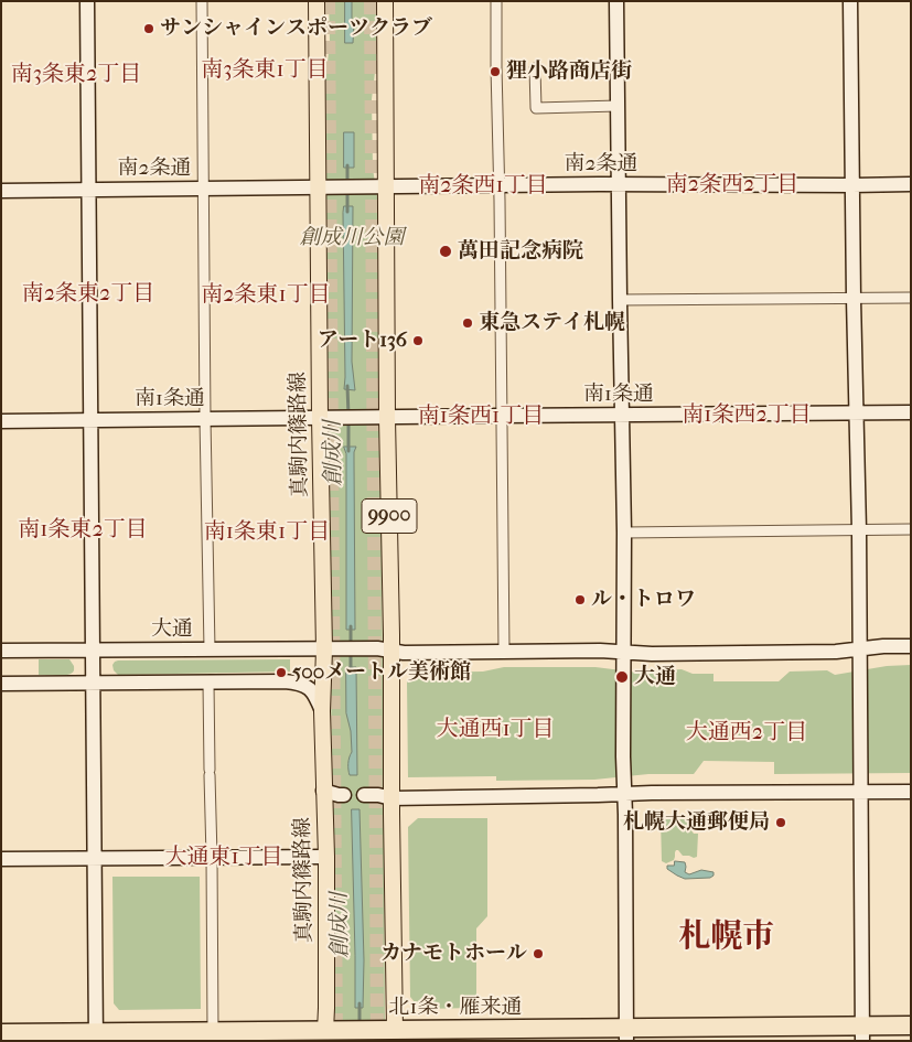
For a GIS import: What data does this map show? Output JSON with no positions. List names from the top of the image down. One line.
{"streets":{"highway":["北1条・雁来通"],"main road":["真駒内篠路線","9900"],"street":["南2条通","南1条通","大通"]},"crossings":[["南2条通","真駒内篠路線"],["南2条通","9900"],["南1条通","真駒内篠路線"],["南1条通","9900"],["真駒内篠路線","大通"],["真駒内篠路線","北1条・雁来通"],["9900","大通"],["9900","北1条・雁来通"]],"districts":["南3条東1丁目","南3条東2丁目","南2条西2丁目","南2条西1丁目","南2条東2丁目","南2条東1丁目","南1条西2丁目","南1条西1丁目","南1条東2丁目","南1条東1丁目","大通西1丁目","大通西2丁目","大通東1丁目","札幌市"],"water":["創成川"],"parks":["創成川公園"],"places":["サンシャインスポーツクラブ","狸小路商店街","萬田記念病院","東急ステイ札幌","アート136","ル・トロワ","500メートル美術館","大通","札幌大通郵便局","カナモトホール"]}
